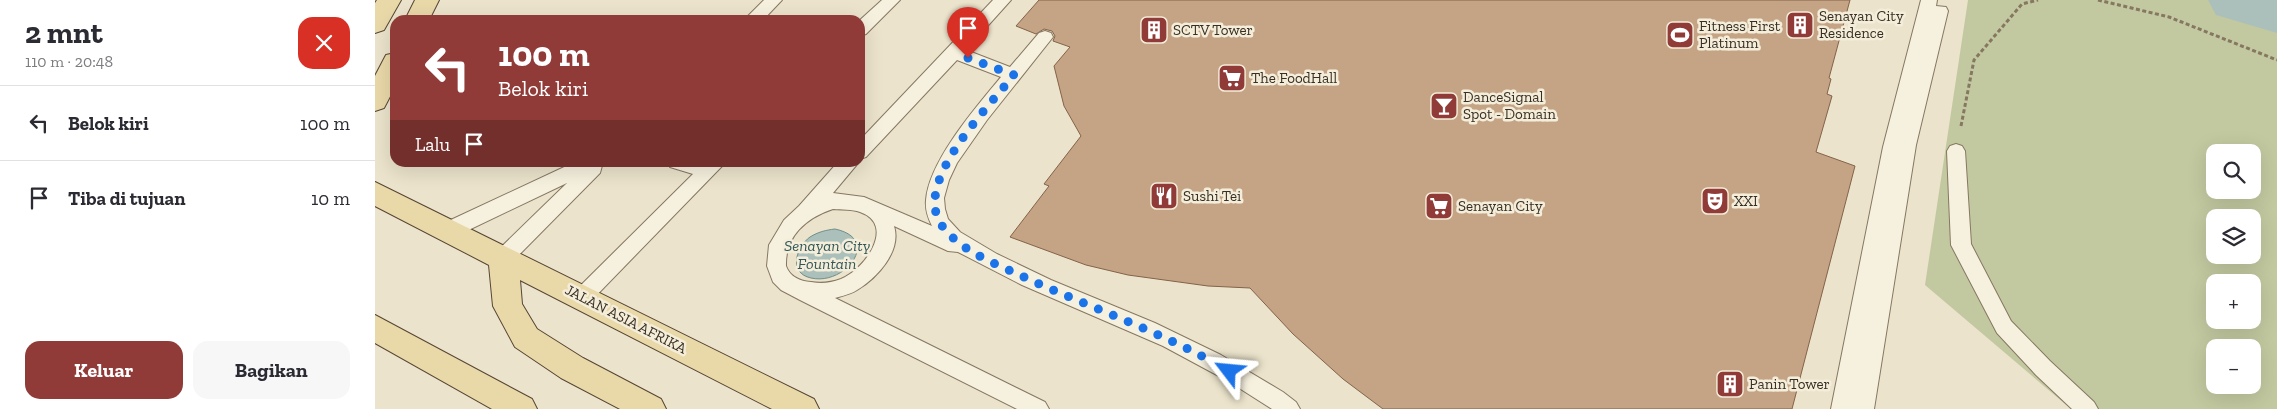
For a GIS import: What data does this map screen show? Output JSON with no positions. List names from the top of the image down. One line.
{"streets":{"main road":["JALAN ASIA AFRIKA"]},"water":["Senayan City Fountain"],"places":{"building":["Senayan City Residence","SCTV Tower","Panin Tower"],"sports":["Fitness First Platinum"],"supermarket":["The FoodHall","Senayan City"],"bar":["DanceSignal Spot - Domain"],"restaurant":["Sushi Tei"],"theatre":["XXI"]},"page":{"heading":["2 mnt","110 m · 20:48"],"turn":["100 m","Belok kiri"],"list":[{"name":"Belok kiri","value":"100 m"},{"name":"Tiba di tujuan","value":"10 m"}],"then":"Lalu","map_buttons":["+","−"],"buttons":["Keluar","Bagikan"]}}
